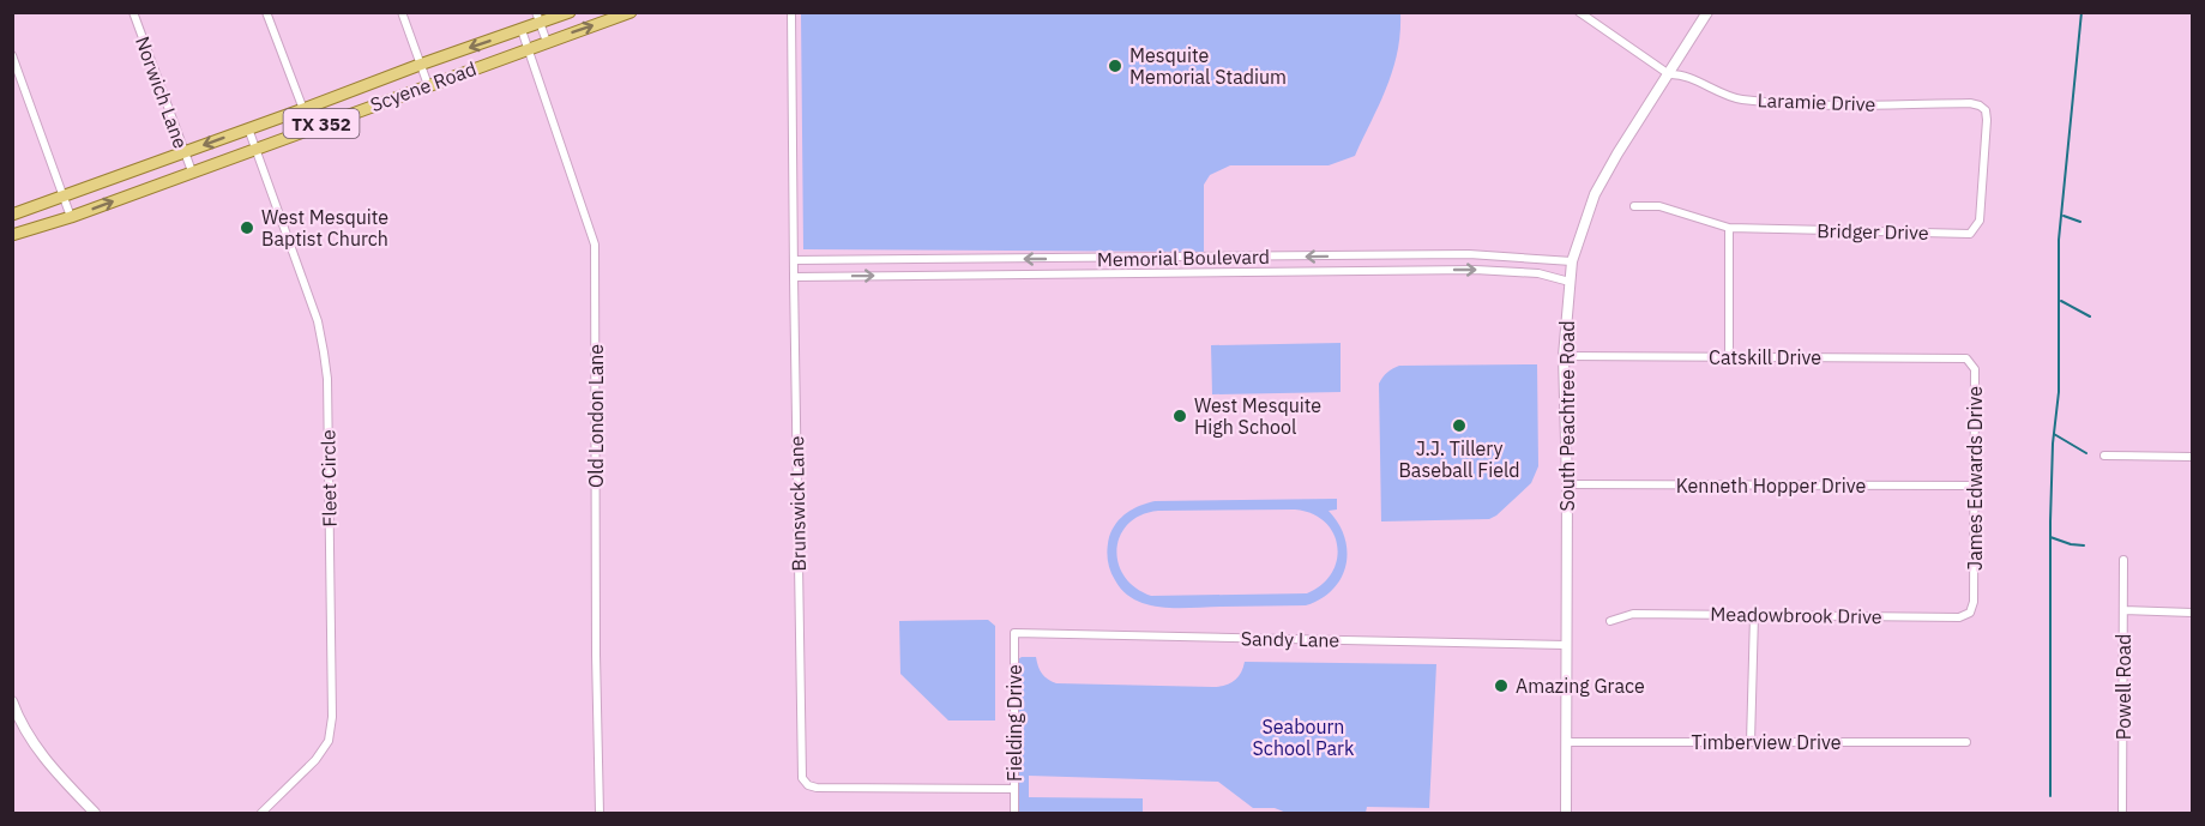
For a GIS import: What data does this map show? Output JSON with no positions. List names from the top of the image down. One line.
{"streets":{"main road":["Scyene Road","TX 352","South Peachtree Road"],"street":["Norwich Lane","Laramie Drive","Bridger Drive","Memorial Boulevard","Catskill Drive","Old London Lane","Fleet Circle","James Edwards Drive","Kenneth Hopper Drive","Brunswick Lane","Meadowbrook Drive","Sandy Lane","Powell Road","Fielding Drive","Timberview Drive"]},"crossings":[["Scyene Road","Norwich Lane"],["Scyene Road","Old London Lane"],["Scyene Road","Fleet Circle"],["Laramie Drive","Bridger Drive"],["Laramie Drive","South Peachtree Road"],["Memorial Boulevard","South Peachtree Road"],["Memorial Boulevard","Brunswick Lane"],["Catskill Drive","South Peachtree Road"],["Catskill Drive","James Edwards Drive"],["South Peachtree Road","Kenneth Hopper Drive"],["South Peachtree Road","Sandy Lane"],["South Peachtree Road","Timberview Drive"],["James Edwards Drive","Kenneth Hopper Drive"],["James Edwards Drive","Meadowbrook Drive"],["Brunswick Lane","Fielding Drive"],["Sandy Lane","Fielding Drive"]],"parks":["Seabourn School Park"],"places":["Mesquite Memorial Stadium","West Mesquite Baptist Church","West Mesquite High School","J.J. Tillery Baseball Field","Amazing Grace"]}
